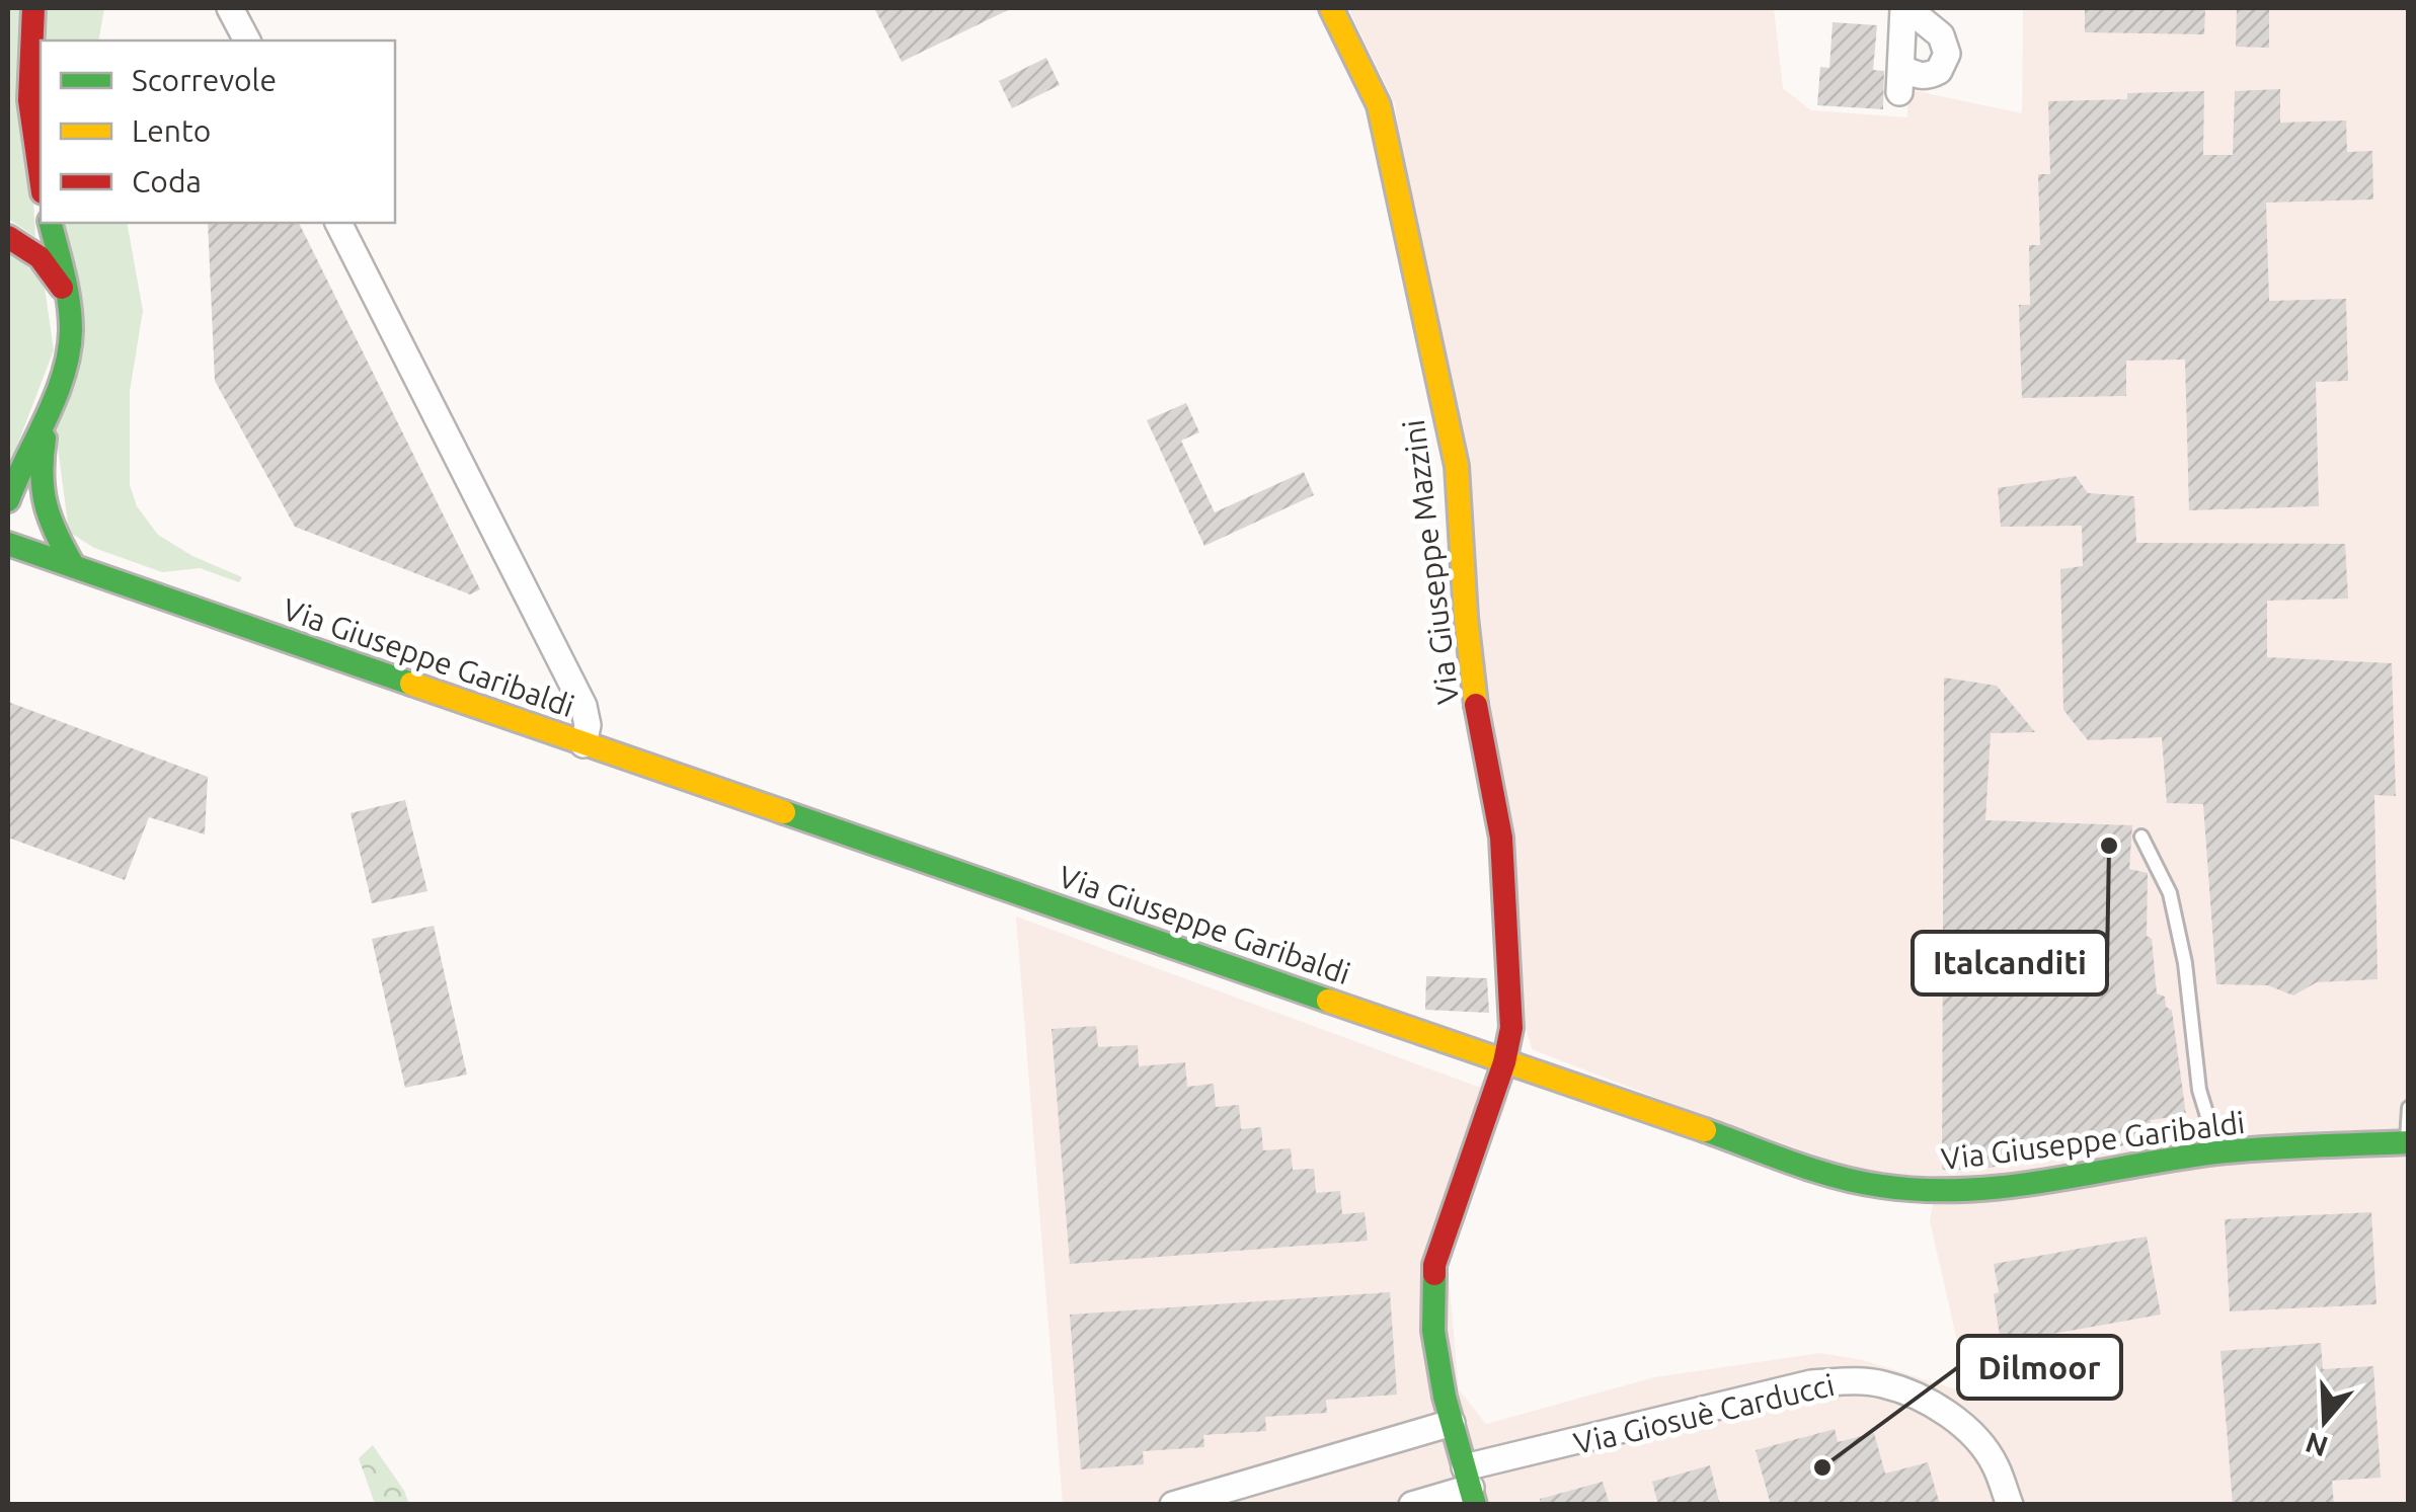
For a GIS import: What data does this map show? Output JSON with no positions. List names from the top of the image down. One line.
{"streets":{"main road":["Via Giuseppe Mazzini","Via Giuseppe Garibaldi"],"street":["Via Giosuè Carducci"]},"crossings":[["Via Giuseppe Mazzini","Via Giuseppe Garibaldi"],["Via Giuseppe Mazzini","Via Giosuè Carducci"]],"places":["Italcanditi","Dilmoor"],"legend":["Scorrevole","Lento","Coda"],"north":"bottom"}
